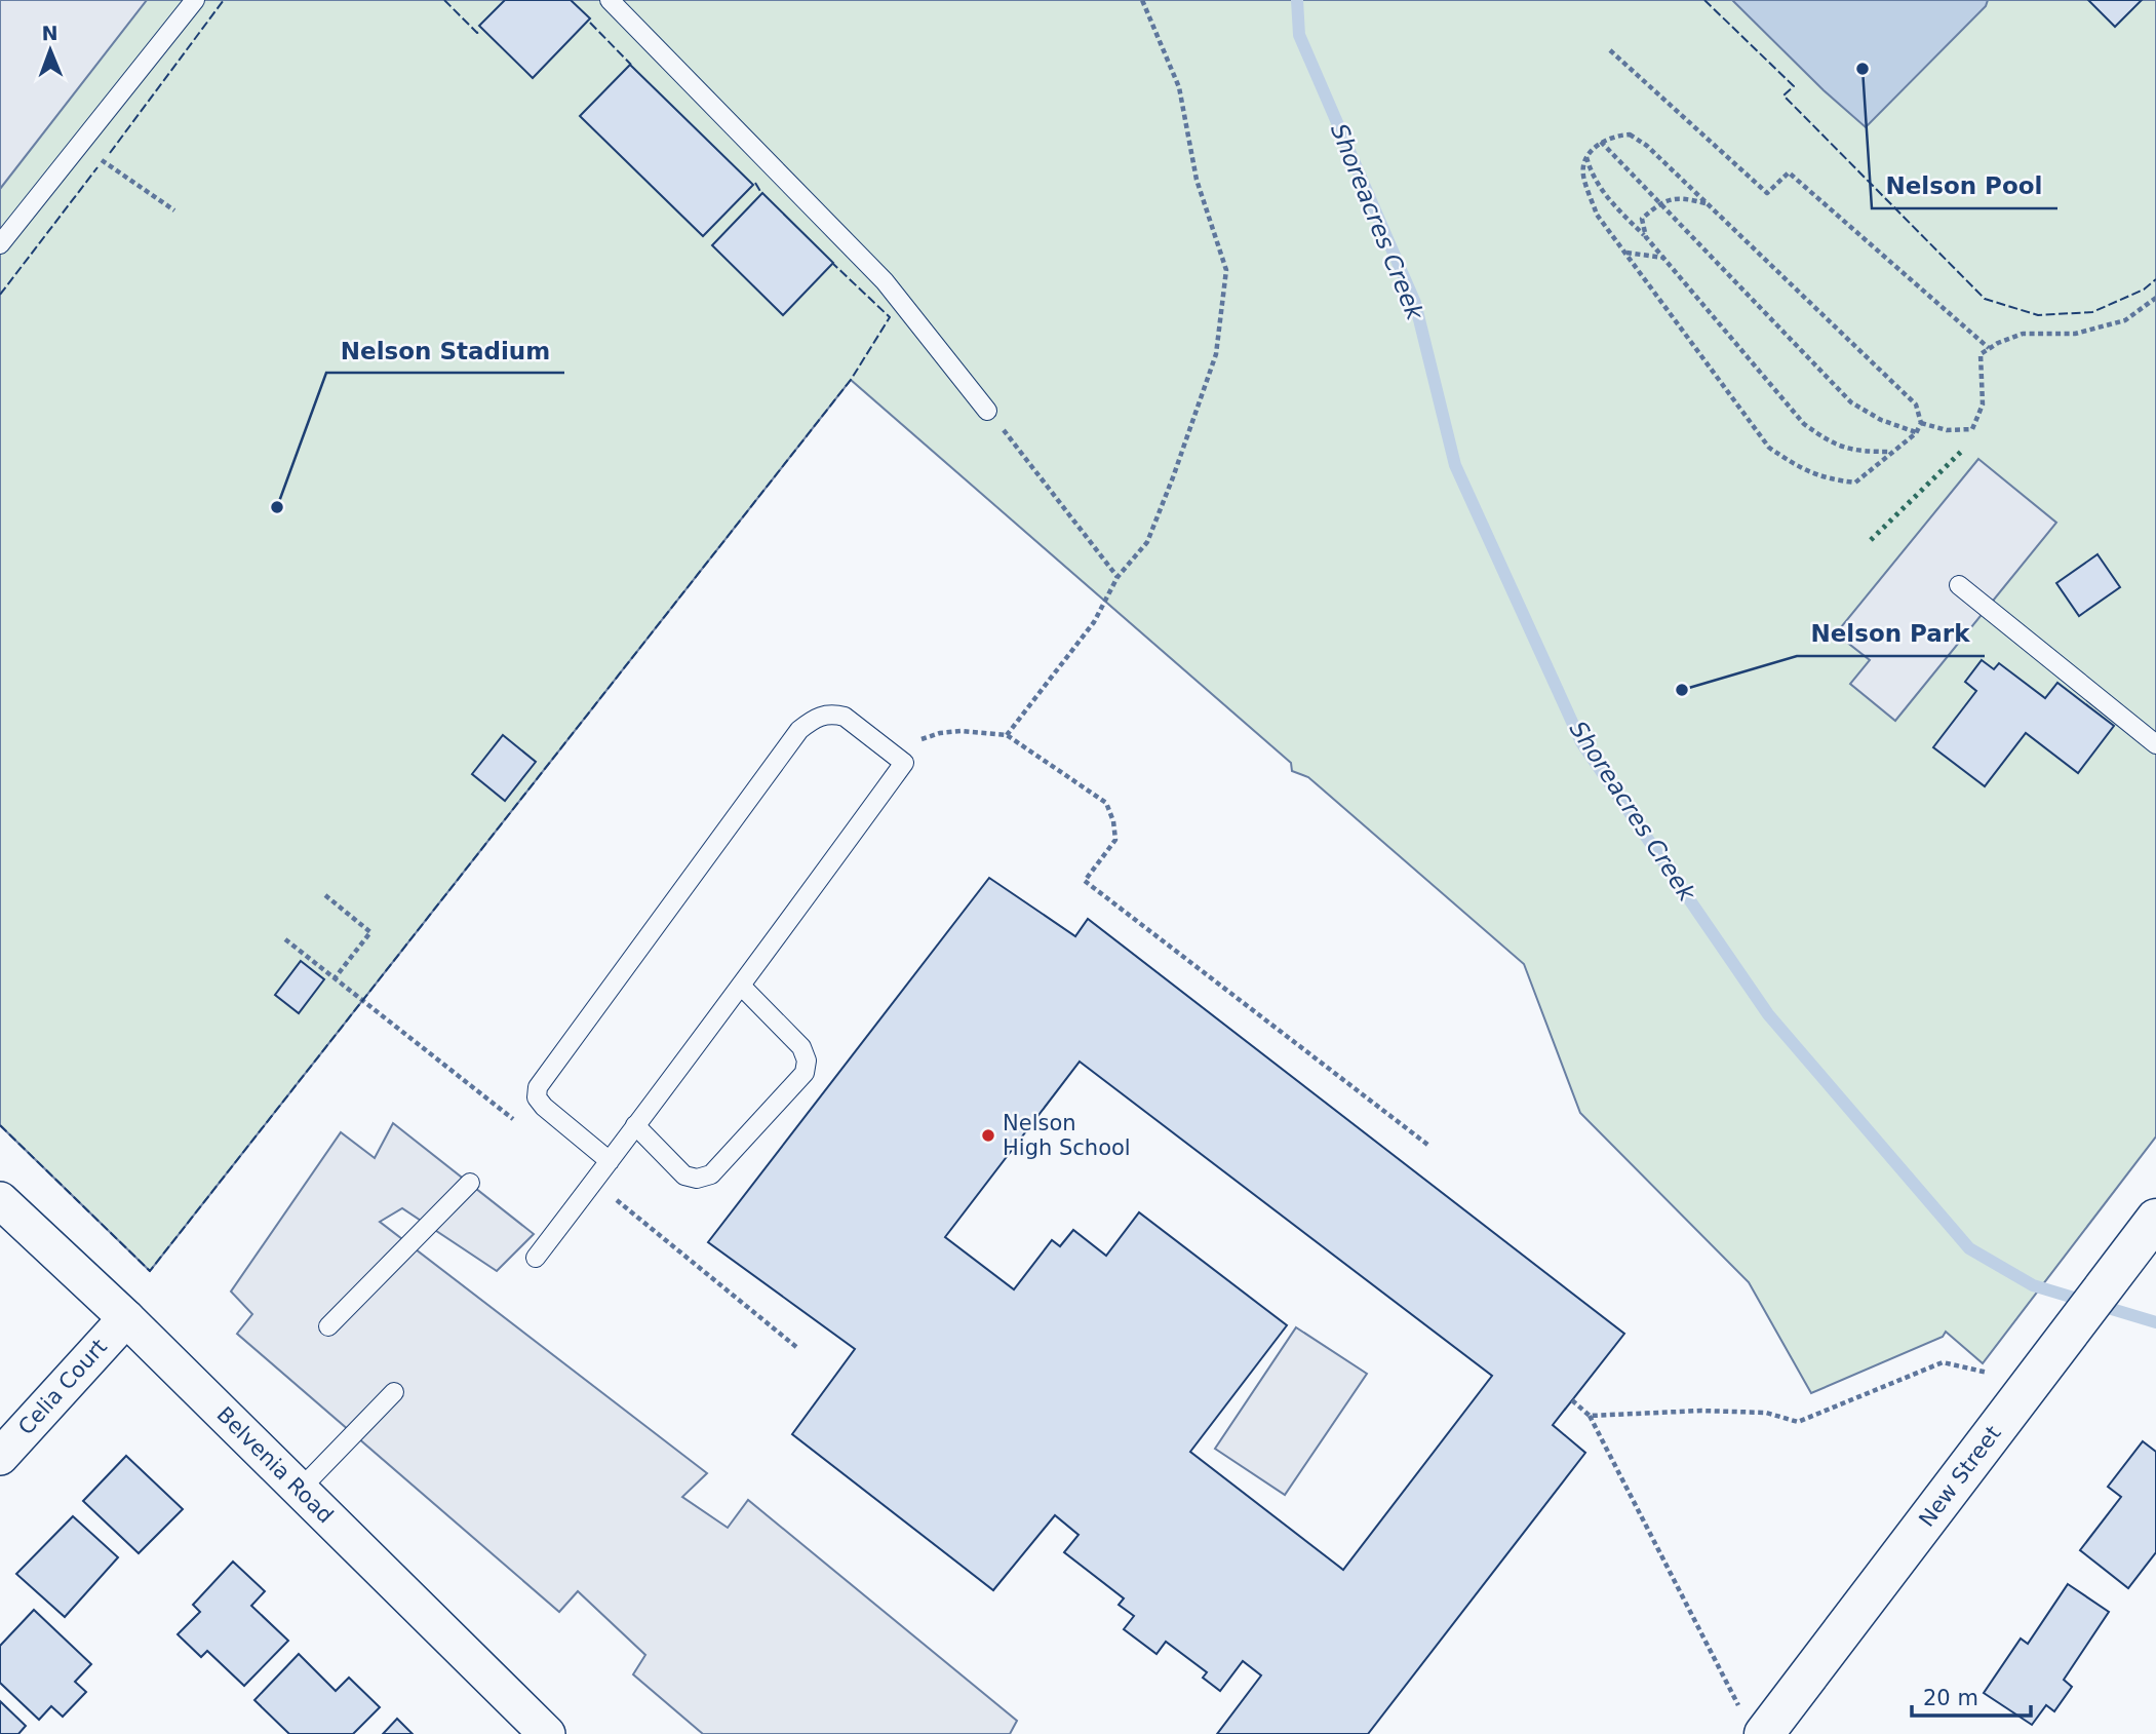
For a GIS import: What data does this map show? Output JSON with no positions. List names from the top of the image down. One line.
{"streets":{"main road":["New Street"],"street":["Celia Court","Belvenia Road"]},"crossings":[["Celia Court","Belvenia Road"]],"water":["Shoreacres Creek"],"places":["Nelson Pool","Nelson Stadium","Nelson Park","Nelson High School"],"scale_bar":"20 m","north":"top"}
